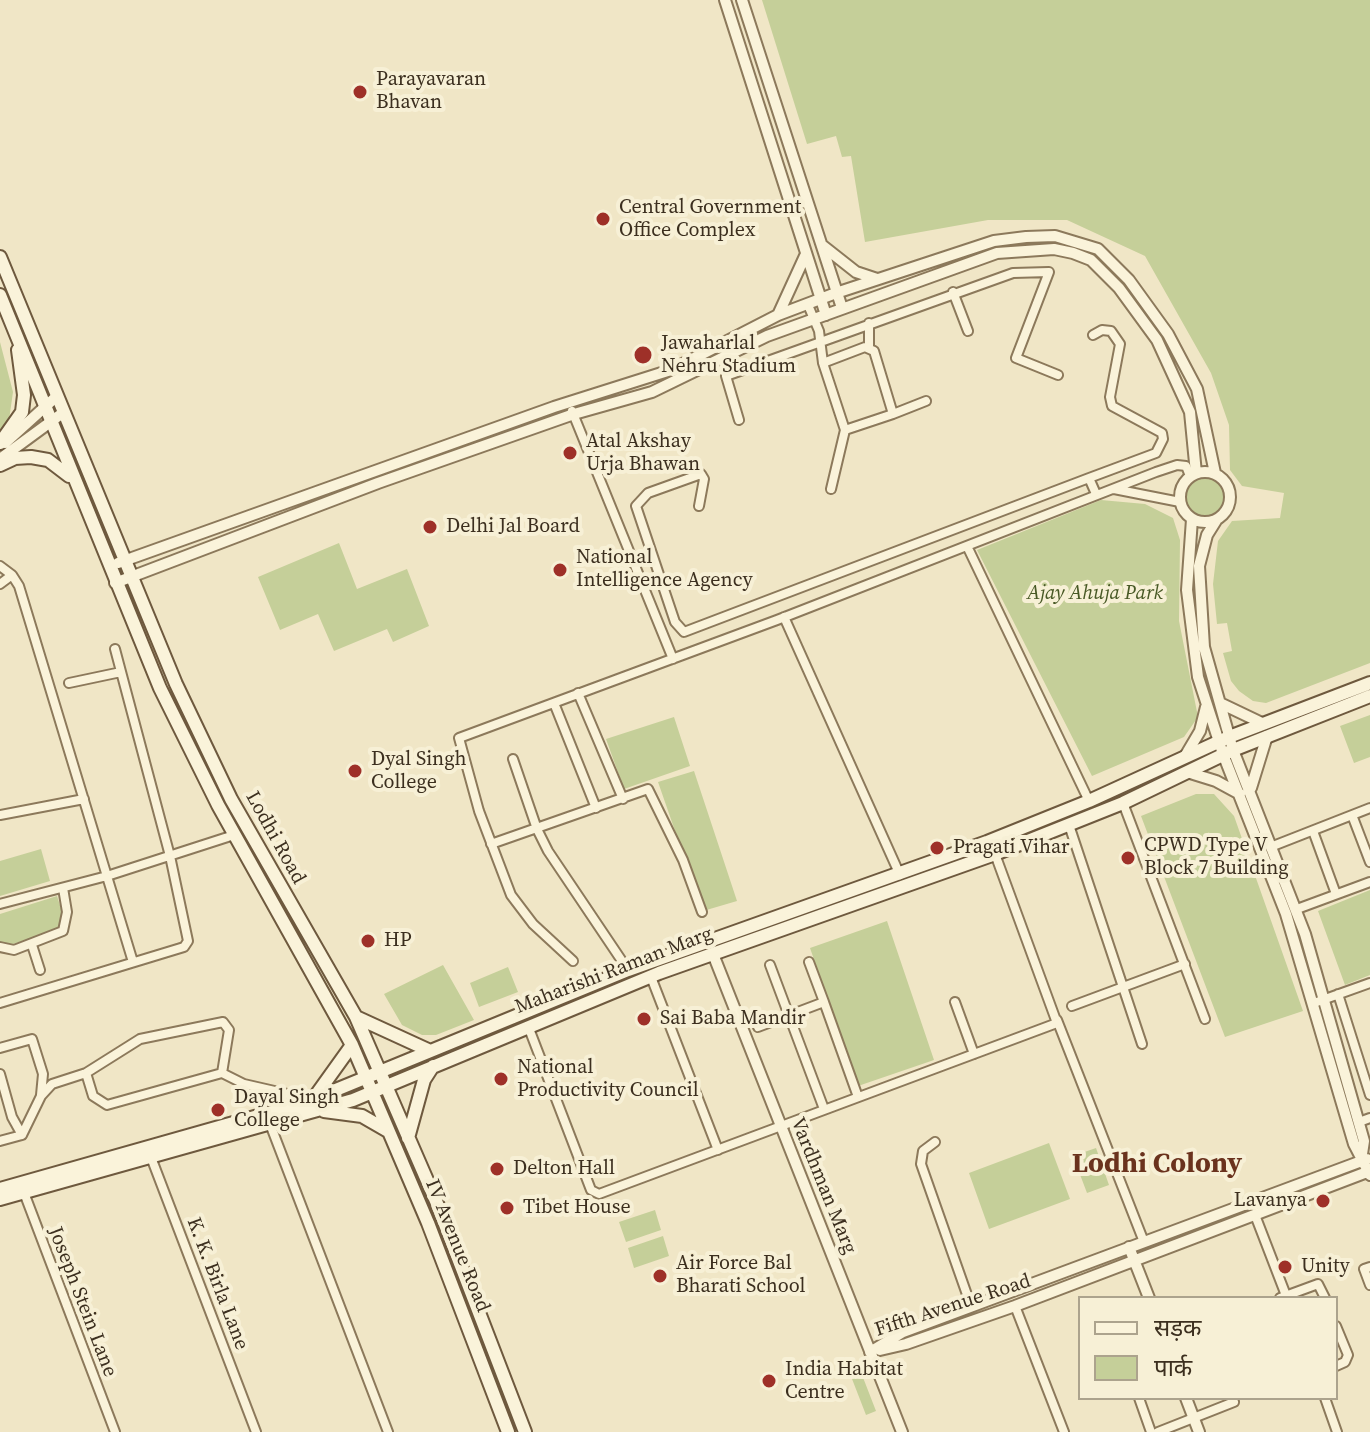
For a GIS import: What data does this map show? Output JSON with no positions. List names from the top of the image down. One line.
{"streets":{"main road":["Lodhi Road","Maharishi Raman Marg","IV Avenue Road"],"street":["Vardhman Marg","K. K. Birla Lane","Joseph Stein Lane","Fifth Avenue Road"]},"crossings":[["Lodhi Road","Maharishi Raman Marg"],["Lodhi Road","IV Avenue Road"],["Maharishi Raman Marg","Vardhman Marg"],["Maharishi Raman Marg","IV Avenue Road"],["Maharishi Raman Marg","K. K. Birla Lane"],["Maharishi Raman Marg","Joseph Stein Lane"],["Vardhman Marg","Fifth Avenue Road"]],"districts":["Lodhi Colony"],"parks":["Ajay Ahuja Park"],"places":["Parayavaran Bhavan","Central Government Office Complex","Jawaharlal Nehru Stadium","Atal Akshay Urja Bhawan","Delhi Jal Board","National Intelligence Agency","Dyal Singh College","Pragati Vihar","CPWD Type V Block 7 Building","HP","Sai Baba Mandir","National Productivity Council","Dayal Singh College","Delton Hall","Lavanya","Tibet House","Unity","Air Force Bal Bharati School","India Habitat Centre"],"legend":["सड़क","पार्क"]}
